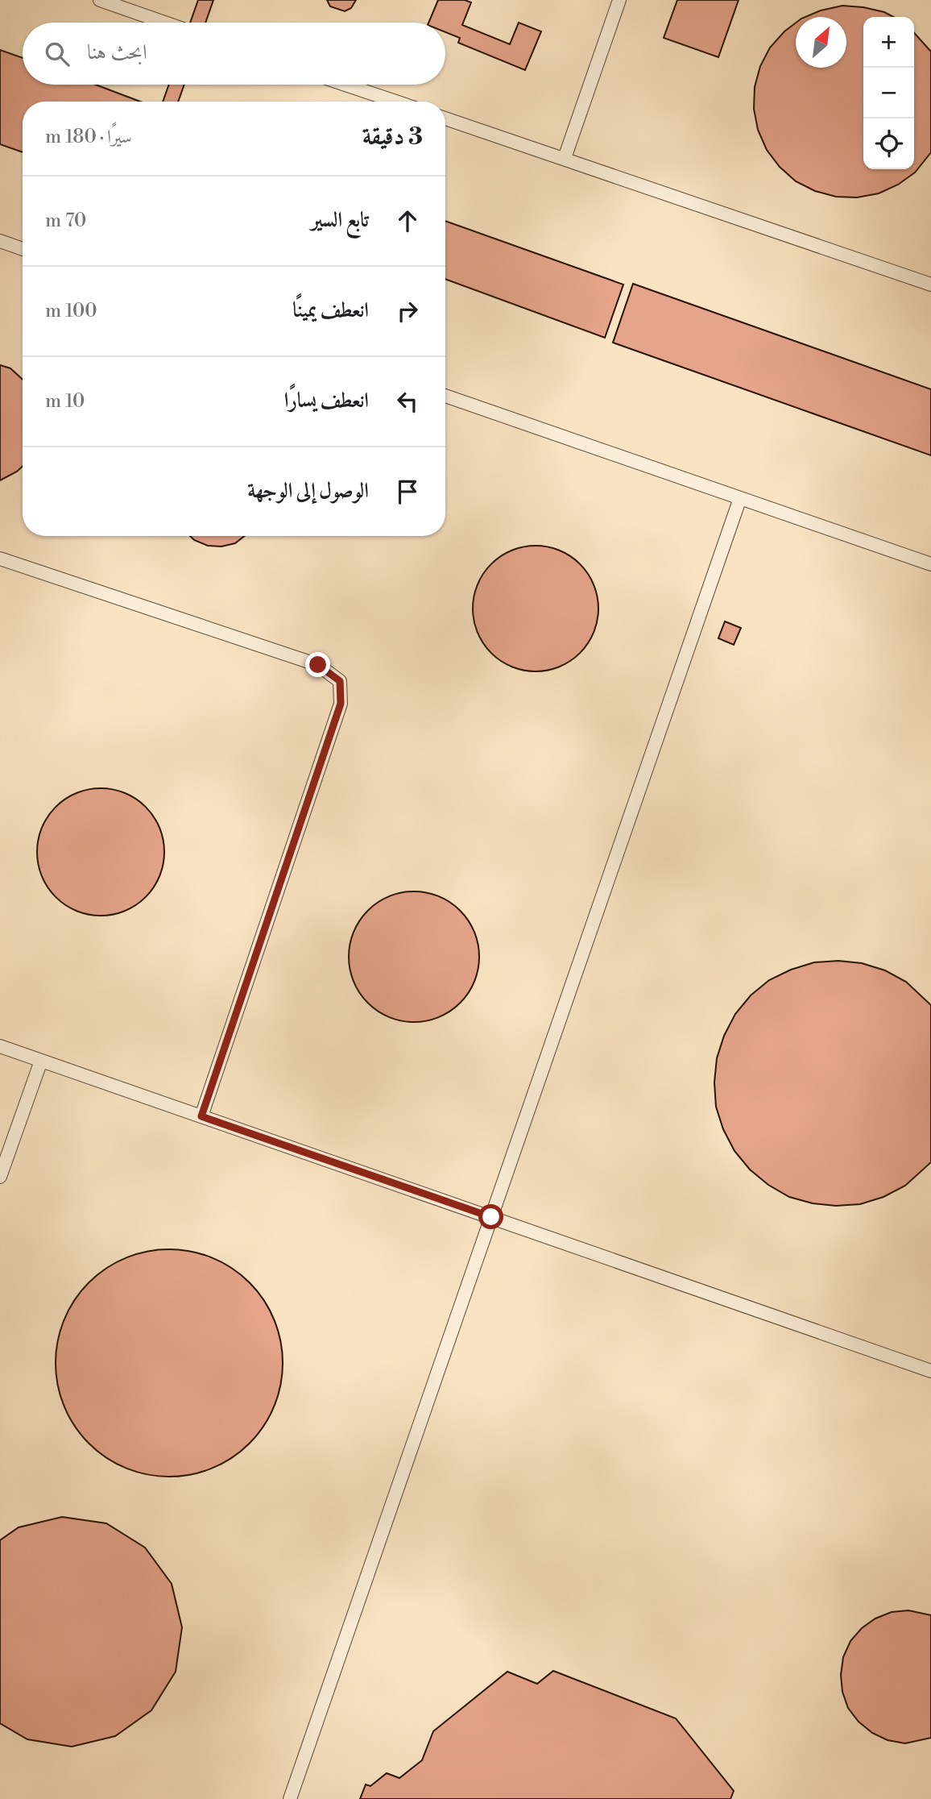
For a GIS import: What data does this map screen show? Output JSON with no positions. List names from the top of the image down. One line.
{"north":"top right","page":{"map_buttons":["+","−"],"search":"ابحث هنا","heading":["3 دقيقة","سيرًا · 180 m"],"list":[["تابع السير","70 m"],["انعطف يمينًا","100 m"],["انعطف يسارًا","10 m"],"الوصول إلى الوجهة"]}}
